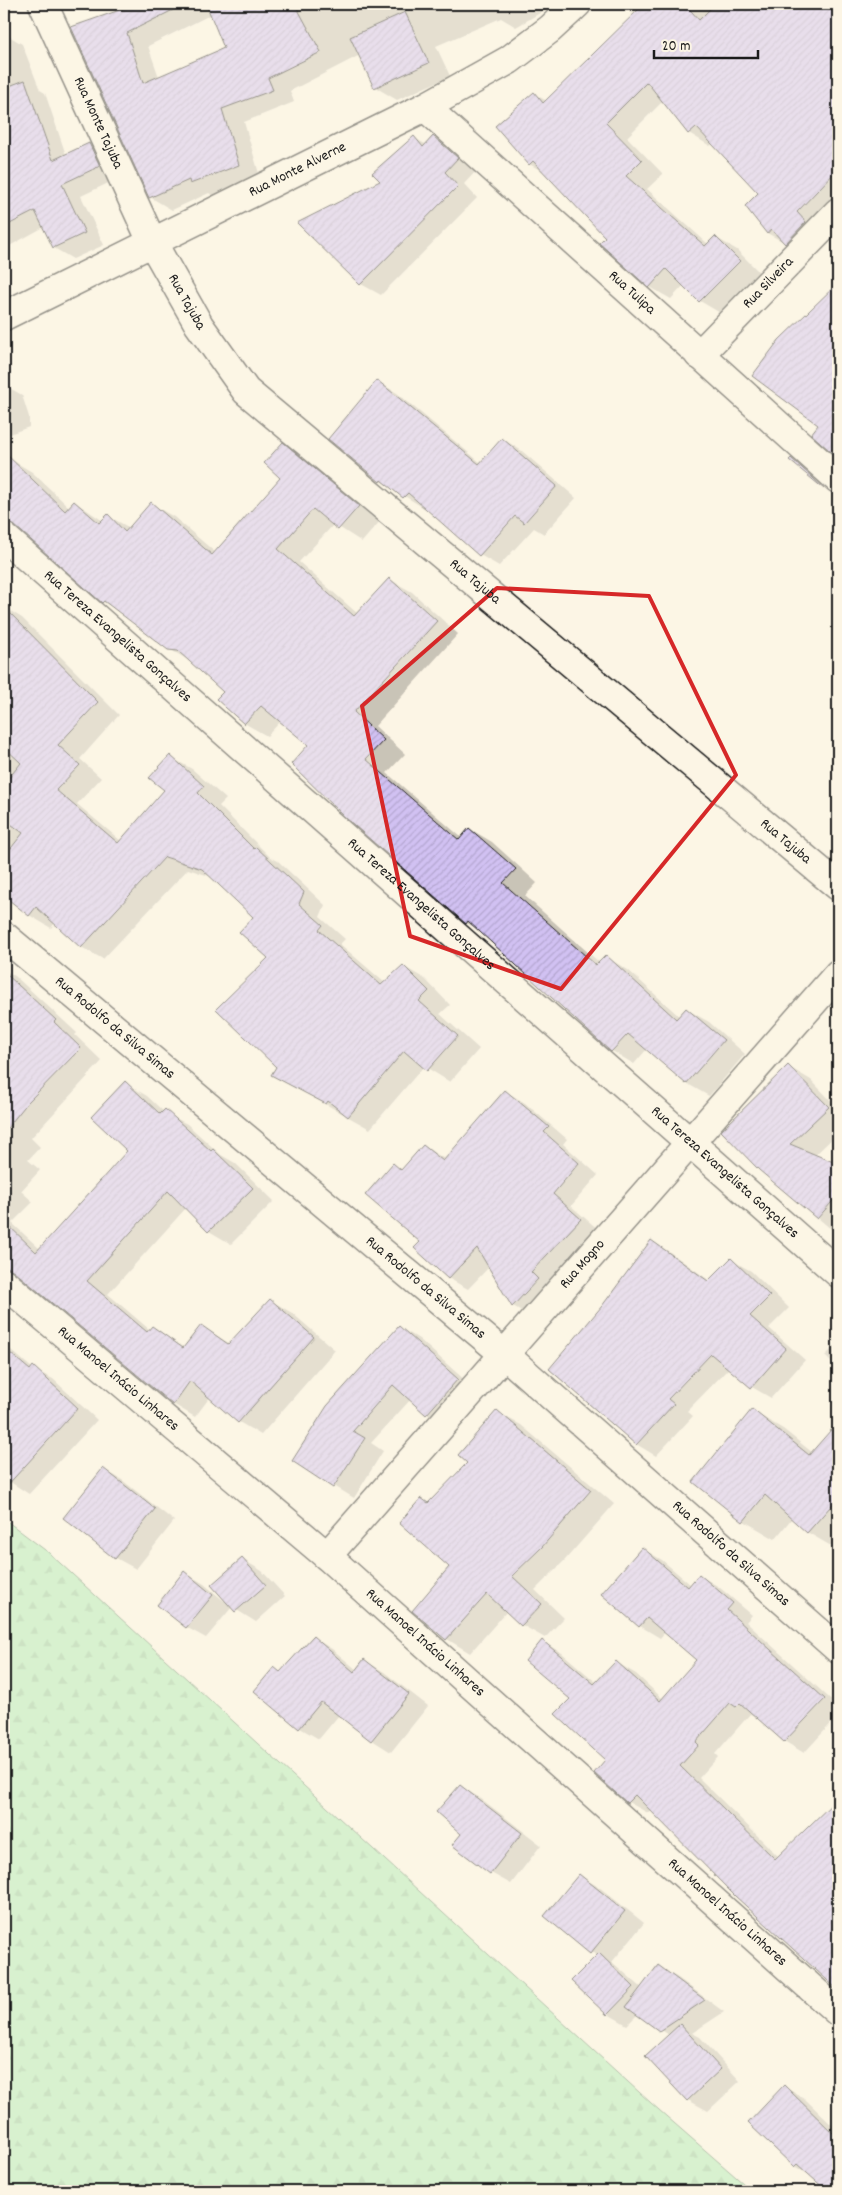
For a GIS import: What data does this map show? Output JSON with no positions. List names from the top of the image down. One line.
{"streets":{"street":["Rua Monte Tajuba","Rua Monte Alverne","Rua Silveira","Rua Tulipa","Rua Tajuba","Rua Tereza Evangelista Gonçalves","Rua Rodolfo da Silva Simas","Rua Mogno","Rua Manoel Inácio Linhares"]},"crossings":[["Rua Monte Tajuba","Rua Monte Alverne"],["Rua Monte Tajuba","Rua Tajuba"],["Rua Monte Alverne","Rua Tulipa"],["Rua Monte Alverne","Rua Tajuba"],["Rua Silveira","Rua Tulipa"],["Rua Tereza Evangelista Gonçalves","Rua Mogno"],["Rua Rodolfo da Silva Simas","Rua Mogno"],["Rua Mogno","Rua Manoel Inácio Linhares"]],"scale_bar":"20 m"}
